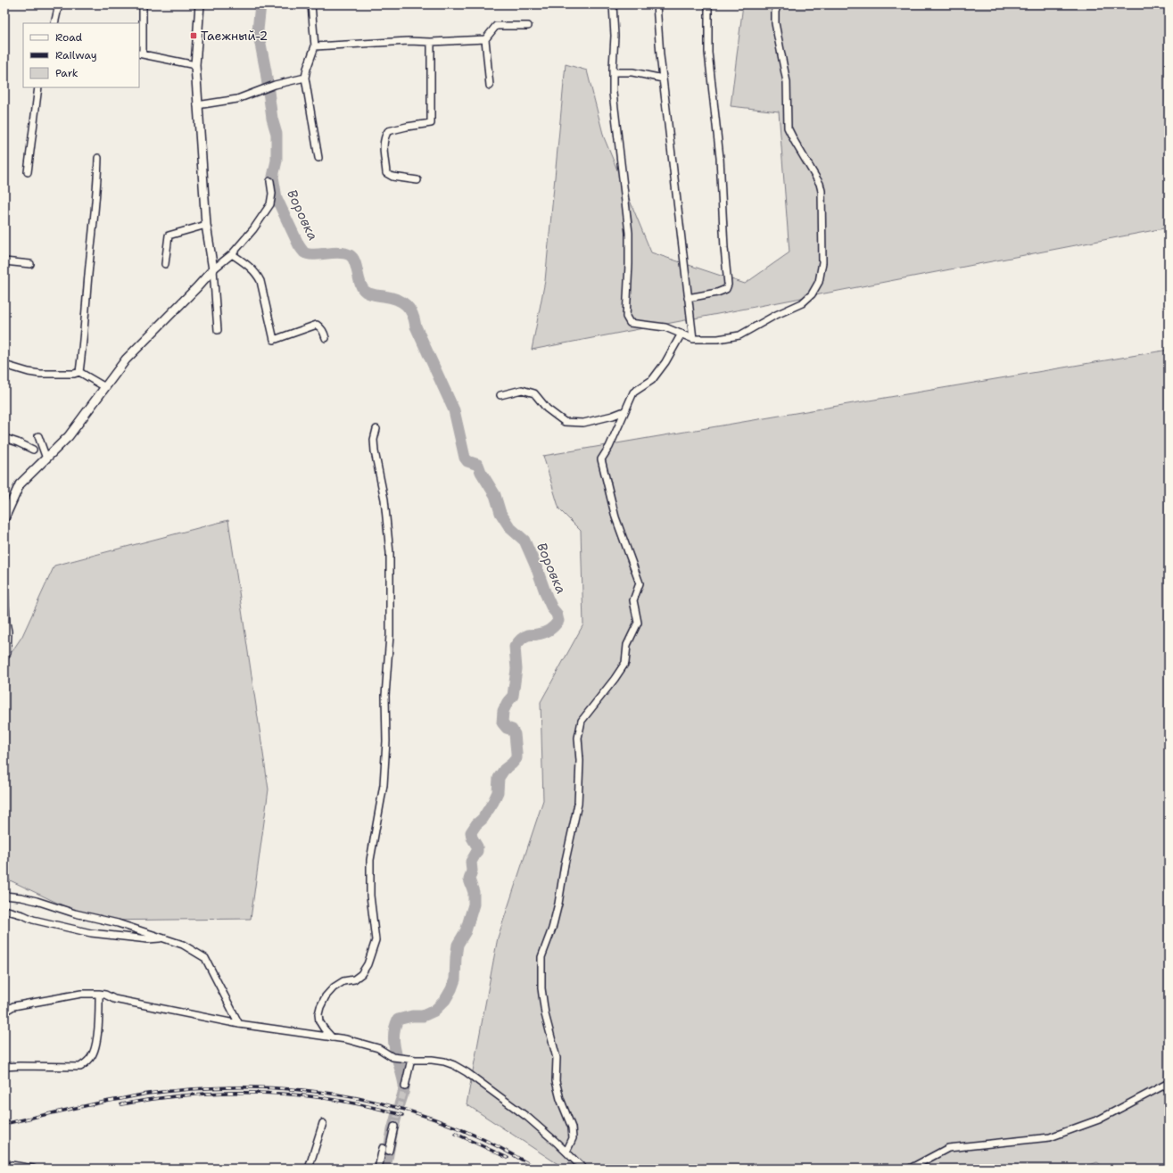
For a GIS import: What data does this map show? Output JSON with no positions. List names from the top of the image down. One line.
{"water":["Воровка"],"places":{"transit":["Таежный-2"]},"legend":["Road","Railway","Park"]}
